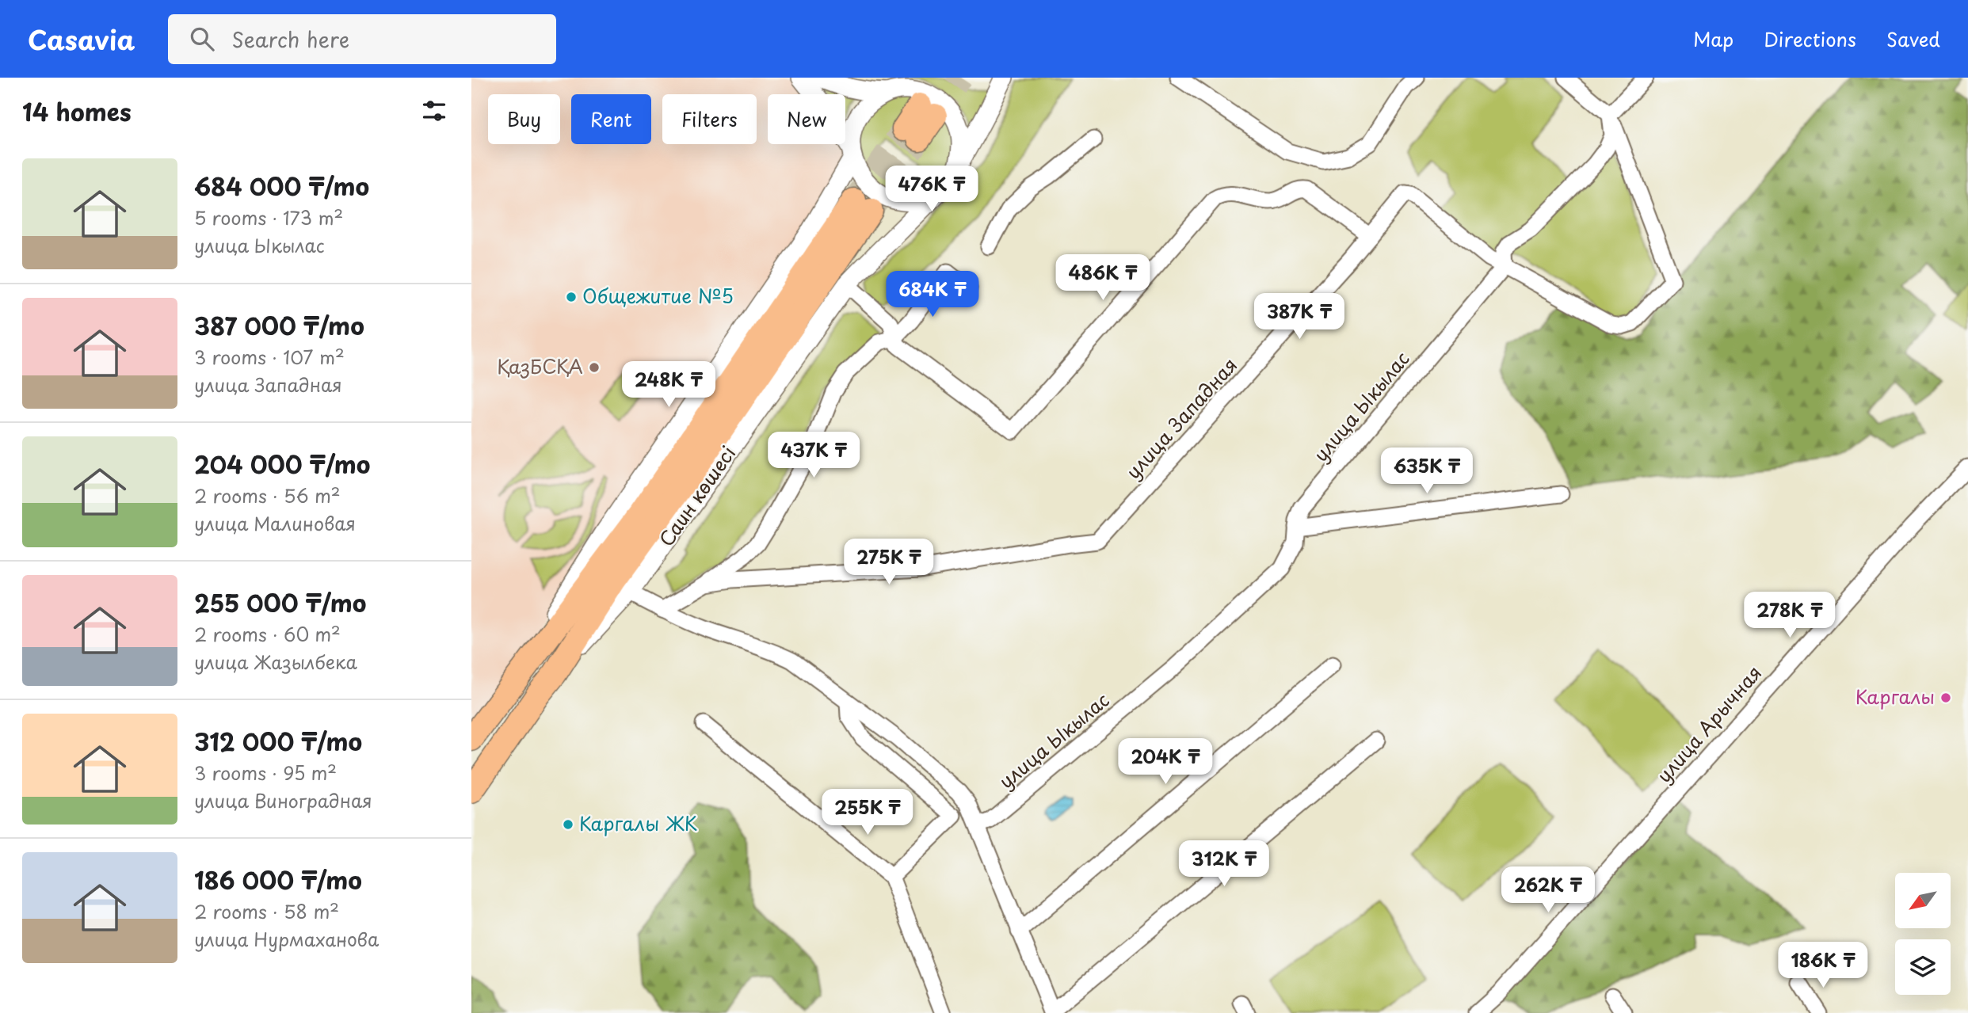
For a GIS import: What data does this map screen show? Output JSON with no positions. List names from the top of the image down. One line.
{"streets":{"main road":["Саин көшесі"],"street":["улица Ыкылас","улица Западная","улица Арычная"]},"crossings":[["улица Ыкылас","улица Западная"]],"places":["Общежитие №5","ҚазБСҚА","Каргалы","Каргалы ЖК"],"north":"bottom left","page":{"header":"Casavia","search":"Search here","nav":["Map","Directions","Saved"],"heading":"14 homes","chip":["Buy","Rent","Filters","New"],"list":[{"name":"684 000 ₸/mo","note":"5 rooms · 173 m² · улица Ыкылас"},{"name":"387 000 ₸/mo","note":"3 rooms · 107 m² · улица Западная"},{"name":"204 000 ₸/mo","note":"2 rooms · 56 m² · улица Малиновая"},{"name":"255 000 ₸/mo","note":"2 rooms · 60 m² · улица Жазылбека"},{"name":"312 000 ₸/mo","note":"3 rooms · 95 m² · улица Виноградная"},{"name":"186 000 ₸/mo","note":"2 rooms · 58 m² · улица Нурмаханова"}],"price":["476K ₸","486K ₸","684K ₸","387K ₸","248K ₸","437K ₸","635K ₸","275K ₸","278K ₸","204K ₸","255K ₸","312K ₸","262K ₸","186K ₸"]}}
